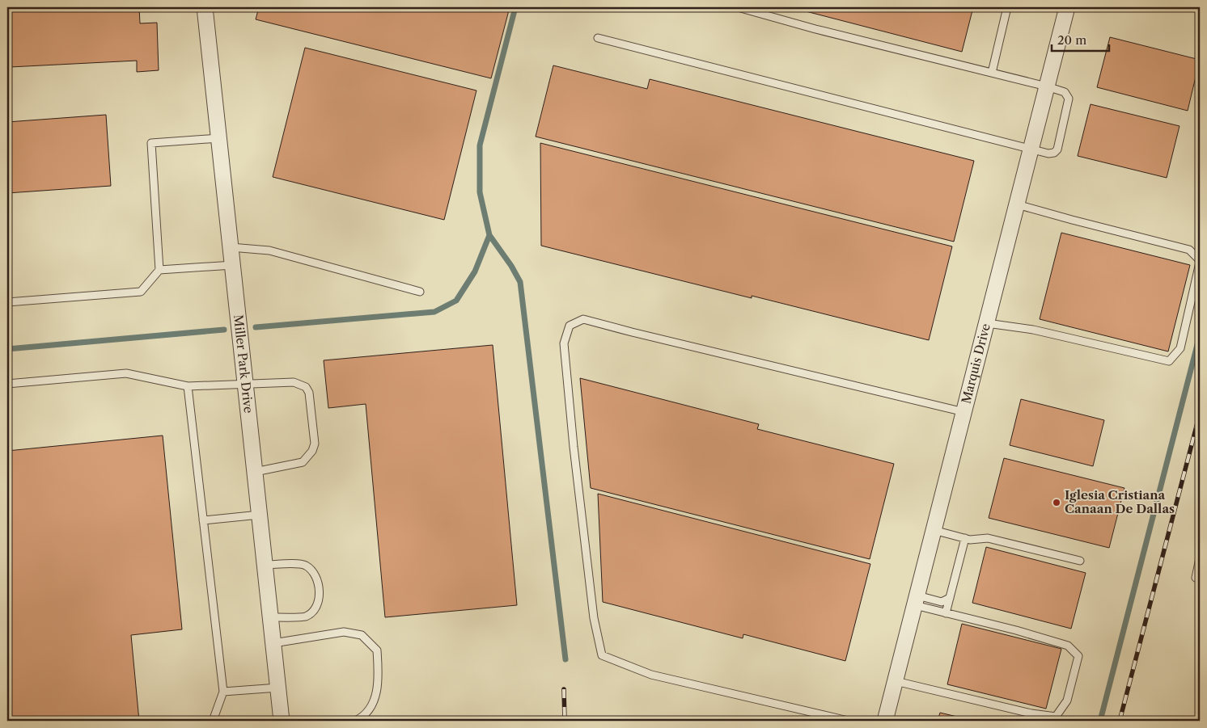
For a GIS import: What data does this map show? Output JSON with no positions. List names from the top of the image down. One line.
{"streets":{"street":["Miller Park Drive","Marquis Drive"]},"places":["Iglesia Cristiana Canaan De Dallas"],"scale_bar":"20 m"}
